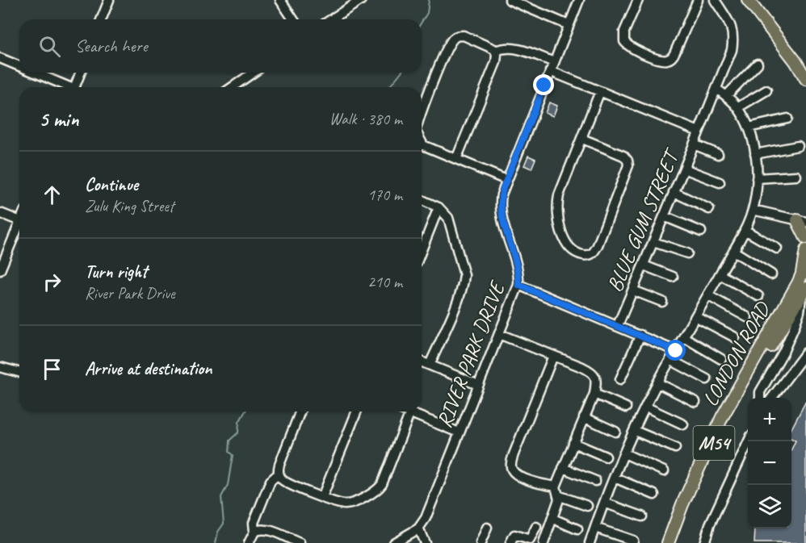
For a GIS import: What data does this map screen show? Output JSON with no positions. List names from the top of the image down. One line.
{"streets":{"main road":["LONDON ROAD","M54"],"street":["BLUE GUM STREET","RIVER PARK DRIVE"]},"page":{"search":"Search here","heading":["5 min","Walk · 380 m"],"list":[["Continue","Zulu King Street","170 m"],["Turn right","River Park Drive","210 m"],"Arrive at destination"],"map_buttons":["+","−"]}}
